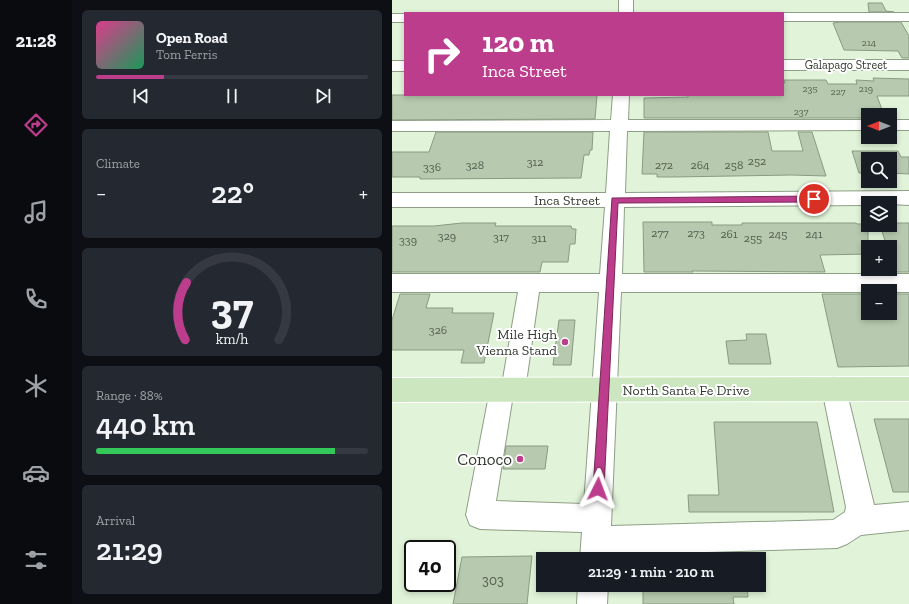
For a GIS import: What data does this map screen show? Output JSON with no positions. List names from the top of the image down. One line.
{"streets":{"main road":["North Santa Fe Drive"],"street":["Galapago Street","Inca Street"]},"places":["Mile High Vienna Stand","Conoco"],"house_numbers":["214","235","219","227","237","252","312","328","272","264","258","336","277","273","261","245","241","329","317","311","255","339","326","303"],"north":"left","page":{"tabs":"21:28","turn":["120 m","Inca Street"],"song":["Open Road","Tom Ferris"],"map_buttons":["+","−"],"tile":["Climate",["Range · 88%","440 km"],["Arrival","21:29"]],"heat":["−","22°","+"],"limit":"40","trip":"21:29 · 1 min · 210 m","gauge":["37","km/h"]}}
